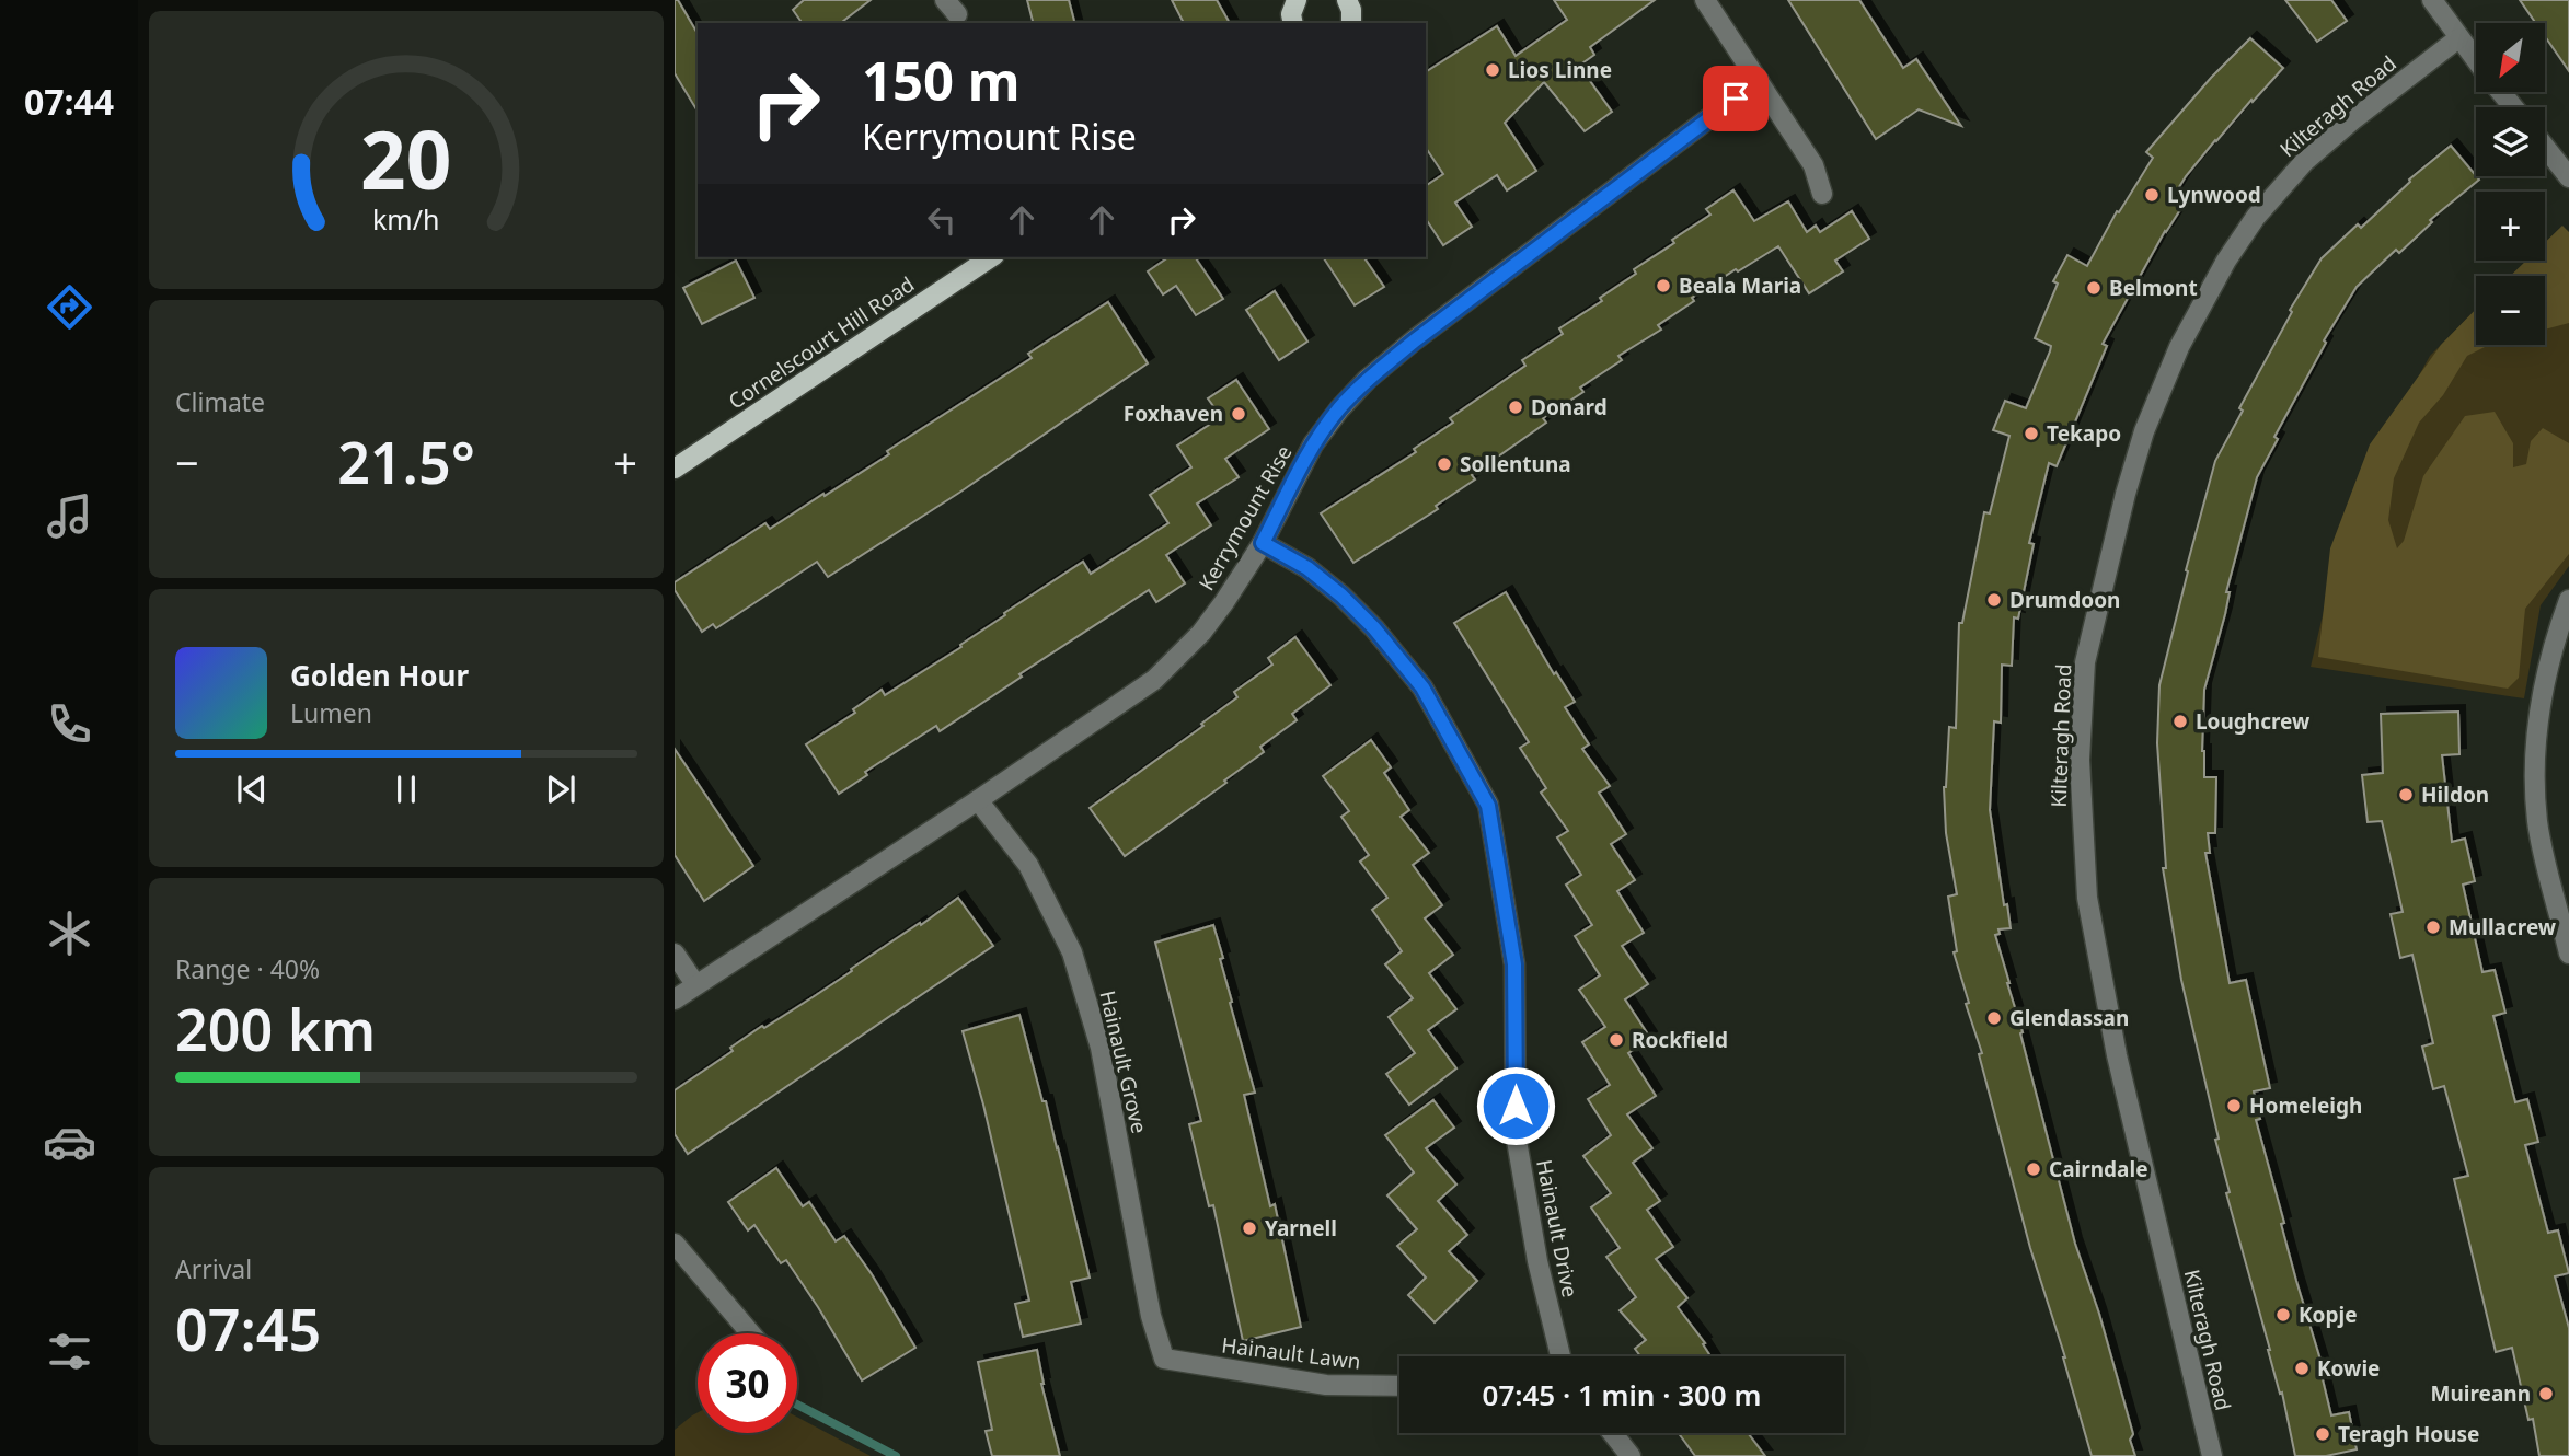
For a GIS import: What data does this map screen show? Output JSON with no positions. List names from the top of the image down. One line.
{"streets":{"main road":["Cornelscourt Hill Road"],"street":["Kilteragh Road","Kerrymount Rise","Hainault Grove","Hainault Drive","Hainault Lawn"]},"crossings":[["Kerrymount Rise","Hainault Grove"],["Kerrymount Rise","Hainault Drive"],["Hainault Grove","Hainault Lawn"]],"places":["Lios Linne","Lynwood","Beala Maria","Belmont","Donard","Foxhaven","Tekapo","Sollentuna","Drumdoon","Loughcrew","Hildon","Mullacrew","Glendassan","Rockfield","Homeleigh","Cairndale","Yarnell","Kopje","Kowie","Muireann","Teragh House"],"north":"bottom left","page":{"tabs":"07:44","map_buttons":["+","−"],"turn":["150 m","Kerrymount Rise"],"tile":["Climate",["Range · 40%","200 km"],["Arrival","07:45"]],"heat":["−","21.5°","+"],"song":["Golden Hour","Lumen"],"limit":"30","trip":"07:45 · 1 min · 300 m","gauge":["20","km/h"]}}
